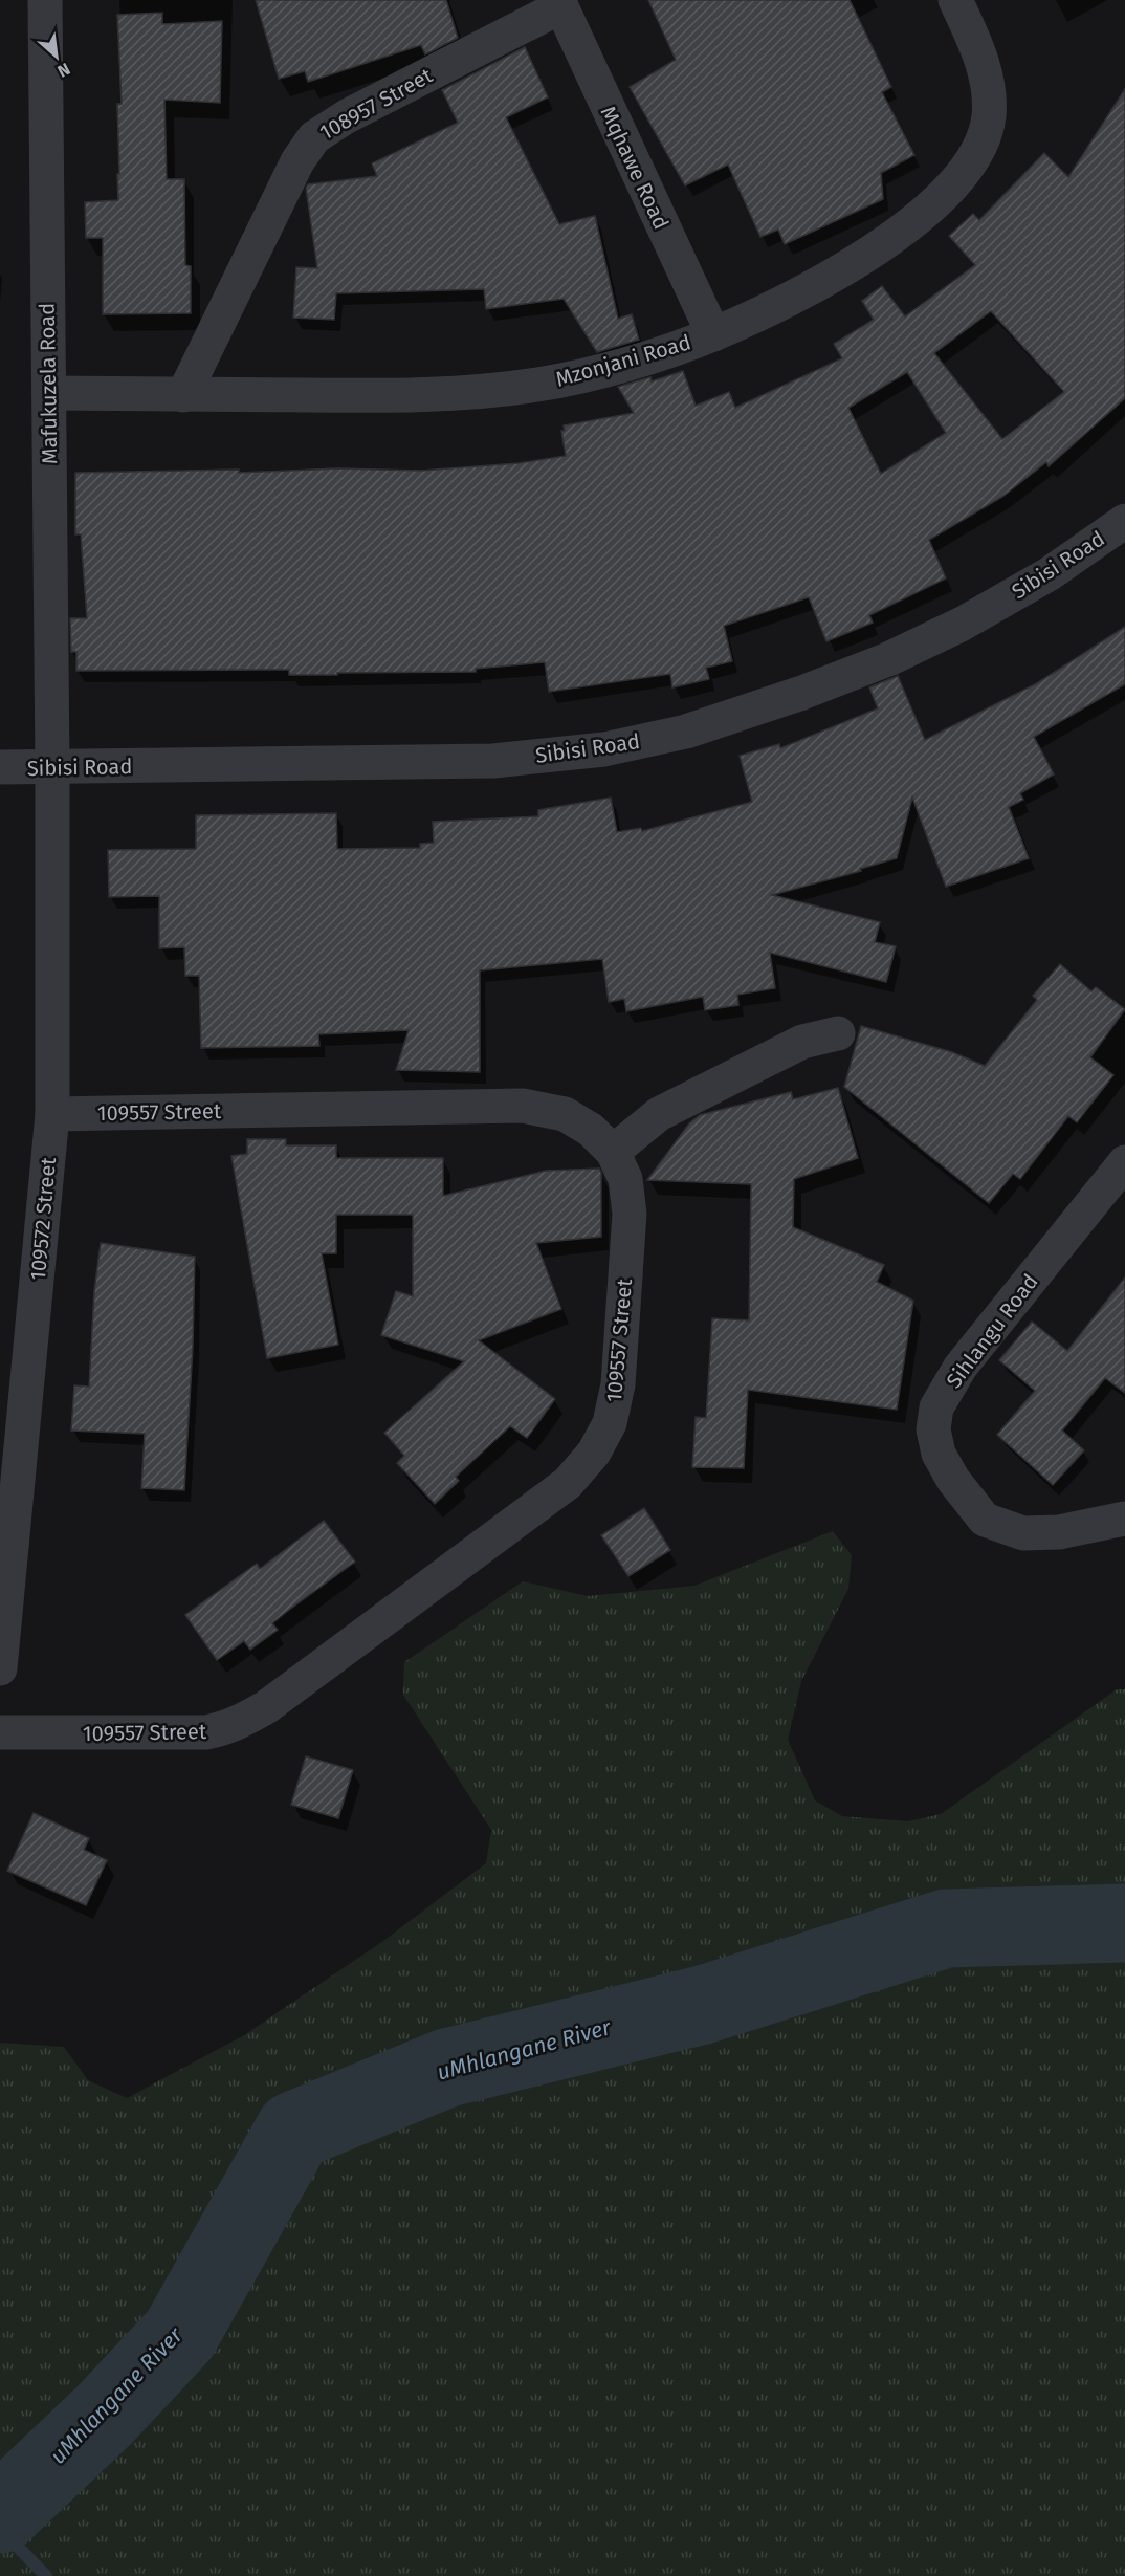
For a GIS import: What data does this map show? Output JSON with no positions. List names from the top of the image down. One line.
{"streets":{"street":["108957 Street","Mqhawe Road","Mzonjani Road","Mafukuzela Road","Sibisi Road","109557 Street","109572 Street","Sihlangu Road"]},"crossings":[["108957 Street","Mqhawe Road"],["108957 Street","Mzonjani Road"],["Mqhawe Road","Mzonjani Road"],["Mzonjani Road","Mafukuzela Road"],["Mafukuzela Road","Sibisi Road"],["Mafukuzela Road","109572 Street"],["Sibisi Road","109572 Street"],["109557 Street","109572 Street"]],"water":["uMhlangane River"],"north":"bottom right"}
